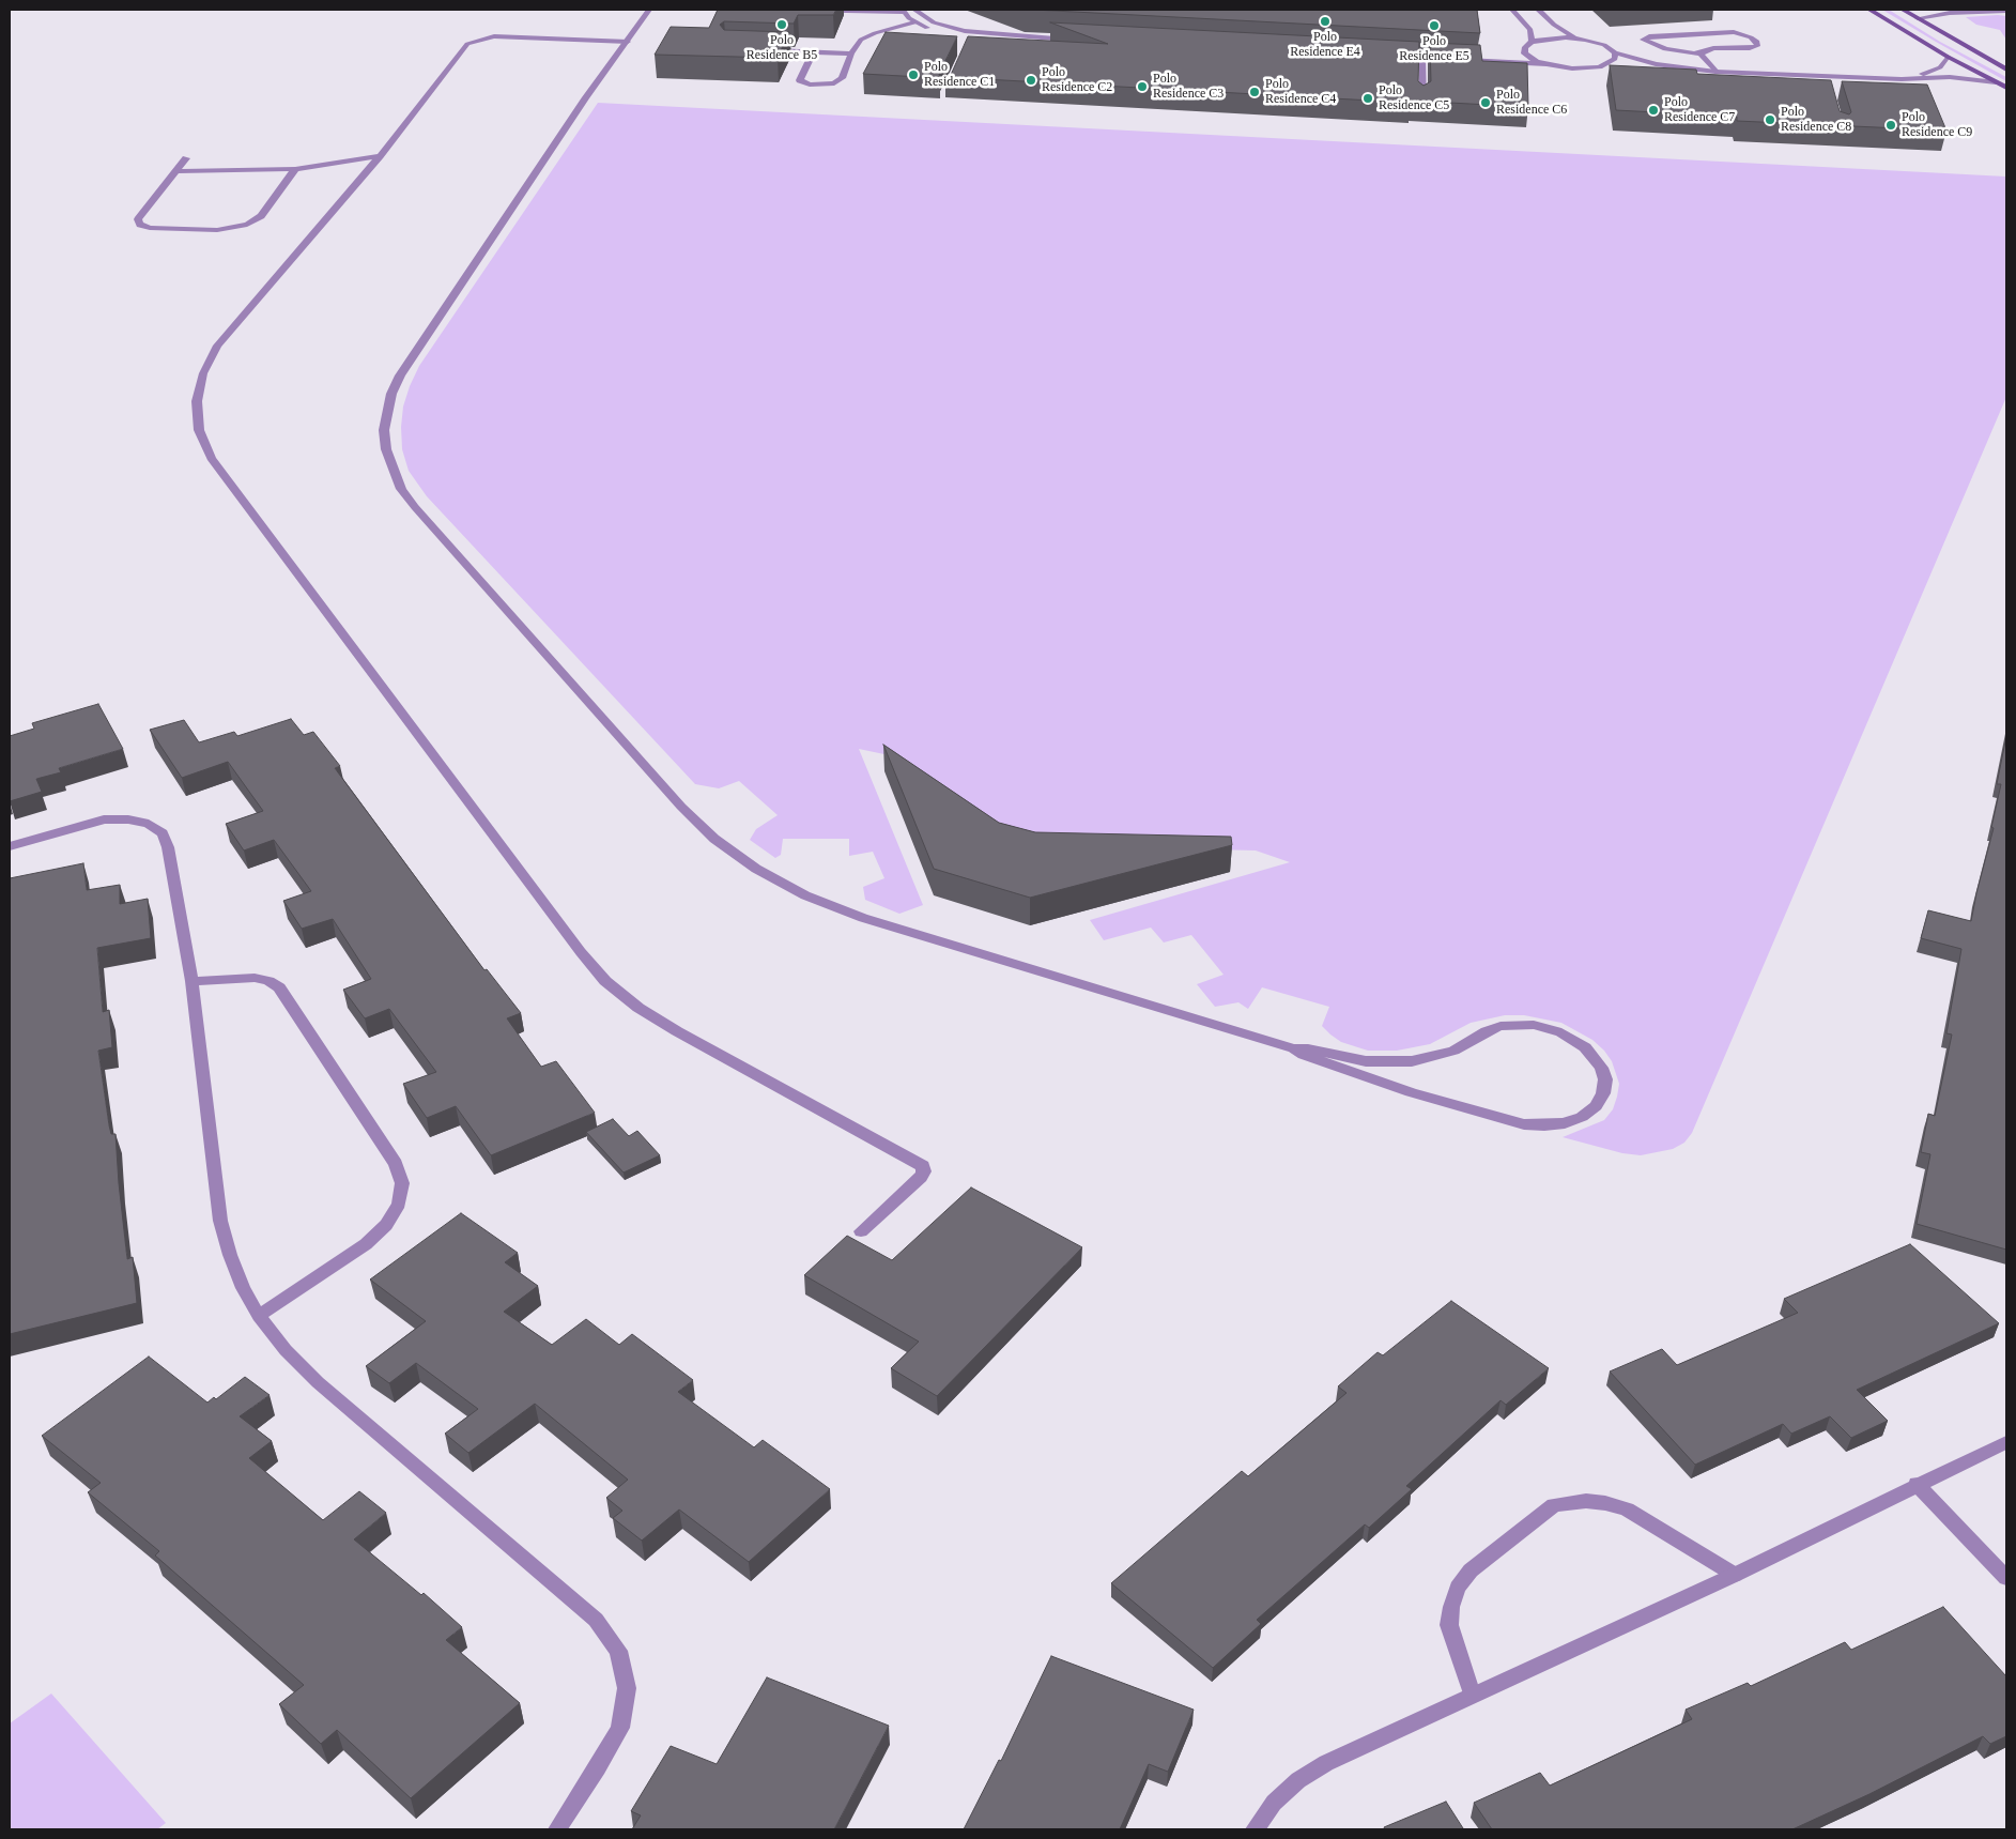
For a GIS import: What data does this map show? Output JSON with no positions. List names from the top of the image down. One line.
{"places":["Polo Residence E4","Polo Residence B5","Polo Residence E5","Polo Residence C1","Polo Residence C2","Polo Residence C3","Polo Residence C4","Polo Residence C5","Polo Residence C6","Polo Residence C7","Polo Residence C8","Polo Residence C9"]}
